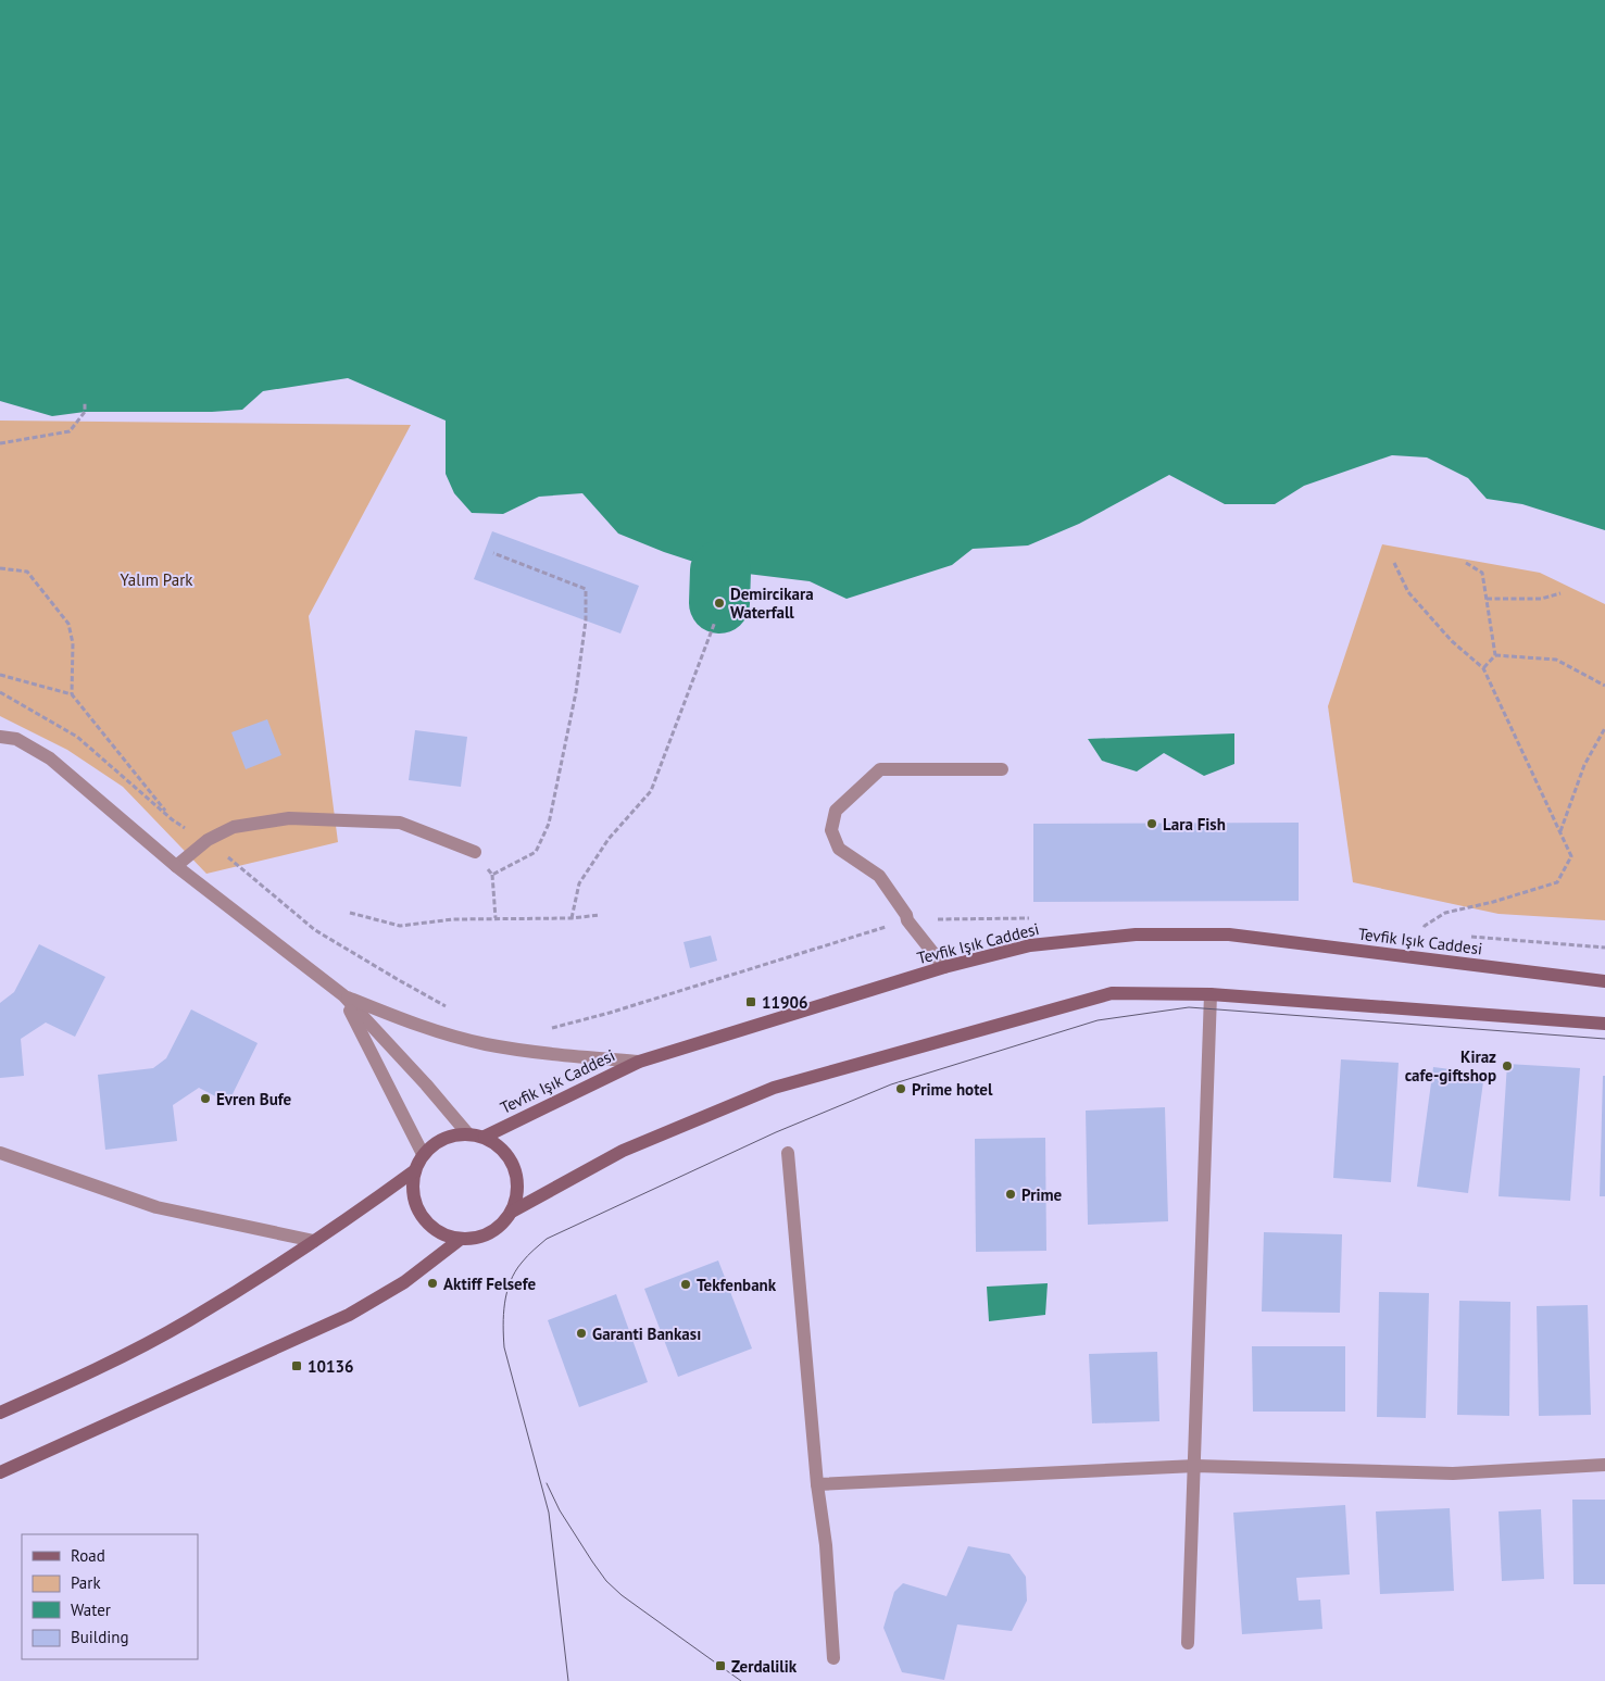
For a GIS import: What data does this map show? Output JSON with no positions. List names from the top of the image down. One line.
{"streets":{"street":["Tevfik Işık Caddesi"]},"parks":["Yalım Park"],"places":{"other":["Demircikara Waterfall","Lara Fish","Kiraz cafe-giftshop","Prime hotel","Evren Bufe","Prime","Aktiff Felsefe","Tekfenbank","Garanti Bankası"],"transit":["11906","10136","Zerdalilik"]},"legend":["Road","Park","Water","Building"]}
